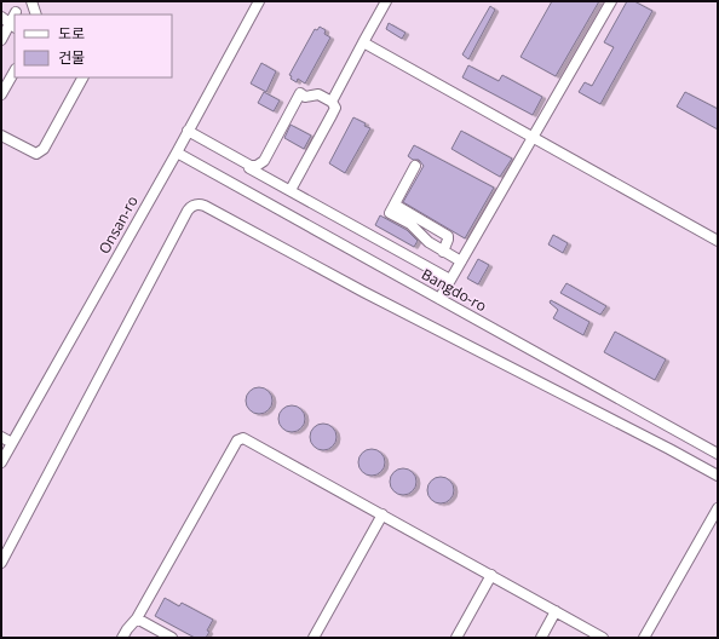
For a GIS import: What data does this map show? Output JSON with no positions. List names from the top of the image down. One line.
{"streets":{"street":["Onsan-ro","Bangdo-ro"]},"crossings":[["Onsan-ro","Bangdo-ro"]],"legend":["도로","건물"]}
